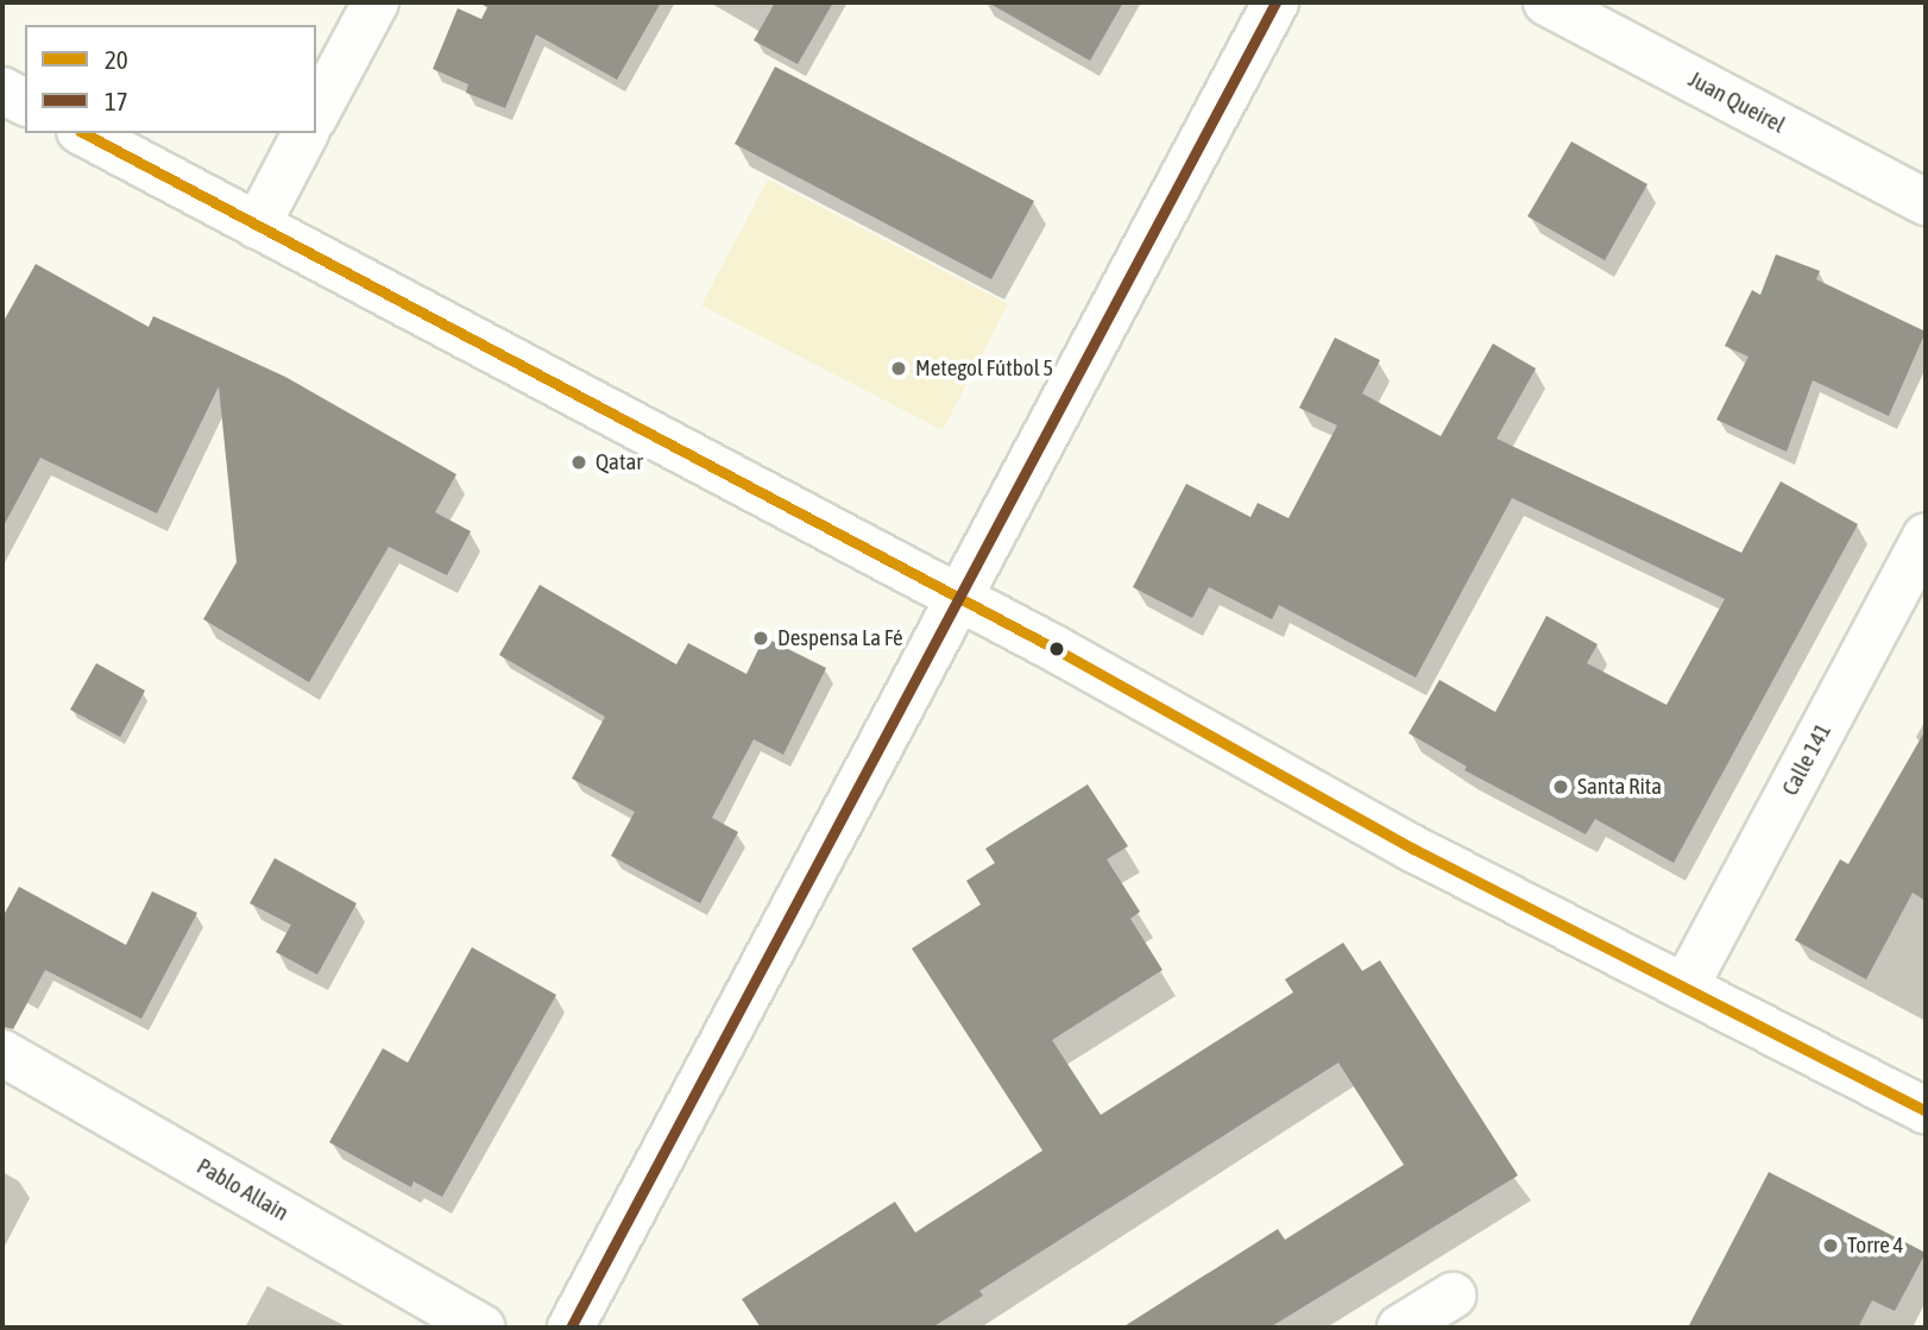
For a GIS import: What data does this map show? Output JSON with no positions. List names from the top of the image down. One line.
{"streets":{"main road":["Juan Queirel","Calle 141","Pablo Allain"]},"places":["Metegol Fútbol 5","Qatar","Despensa La Fé","Santa Rita","Torre 4"],"lines":["transit line 17","transit line 20"],"legend":["20","17"]}
